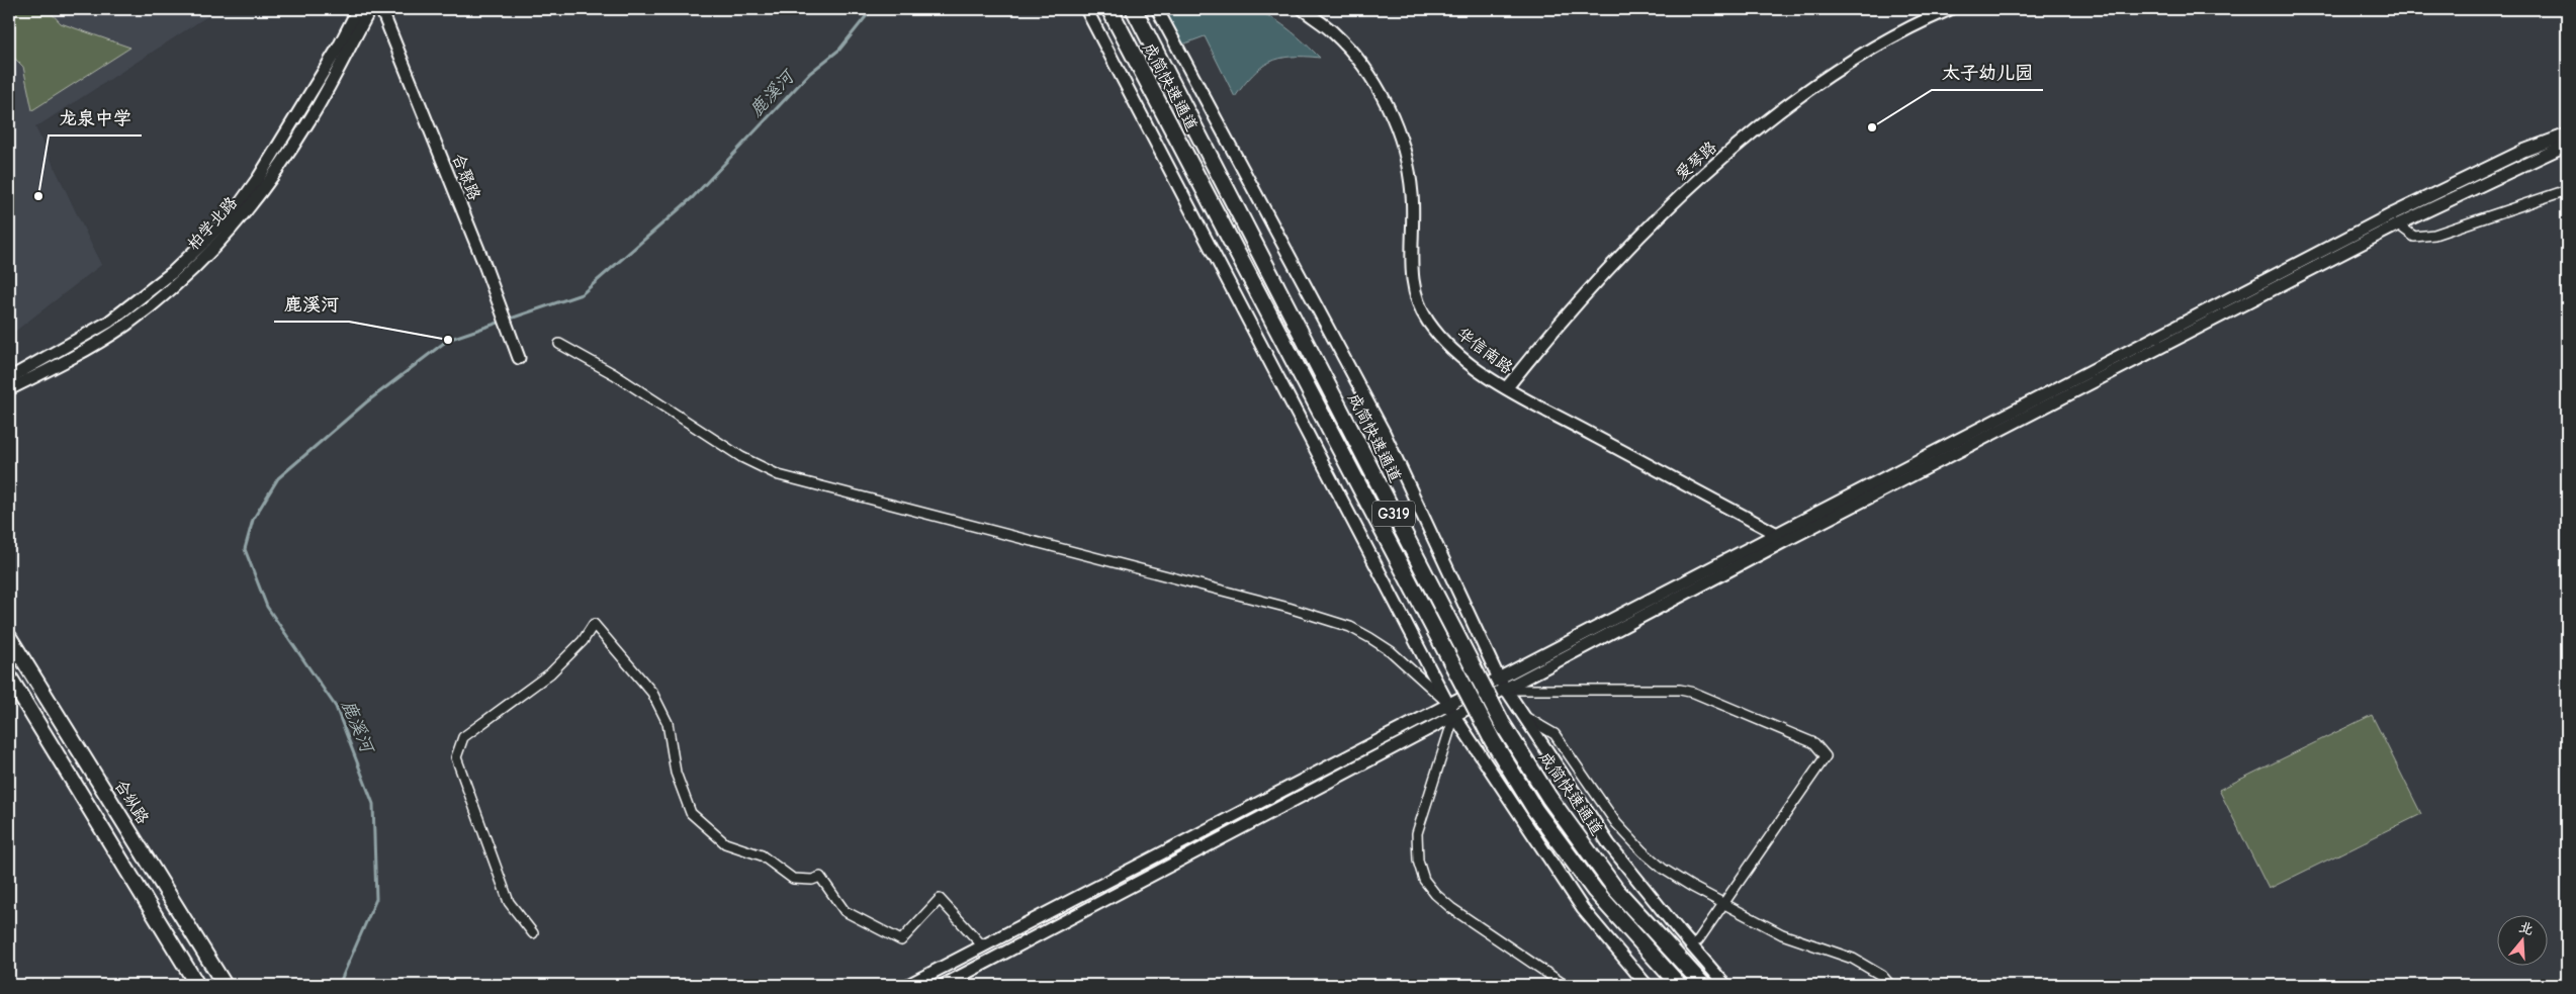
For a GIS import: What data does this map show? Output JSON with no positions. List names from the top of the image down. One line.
{"streets":{"highway":["成简快速通道","G319"],"main road":["合纵路"],"street":["爱琴路","合聚路","柏学北路","华信南路"]},"crossings":[["爱琴路","华信南路"]],"water":["鹿溪河"],"places":["太子幼儿园","龙泉中学","鹿溪河"],"north":"top"}
